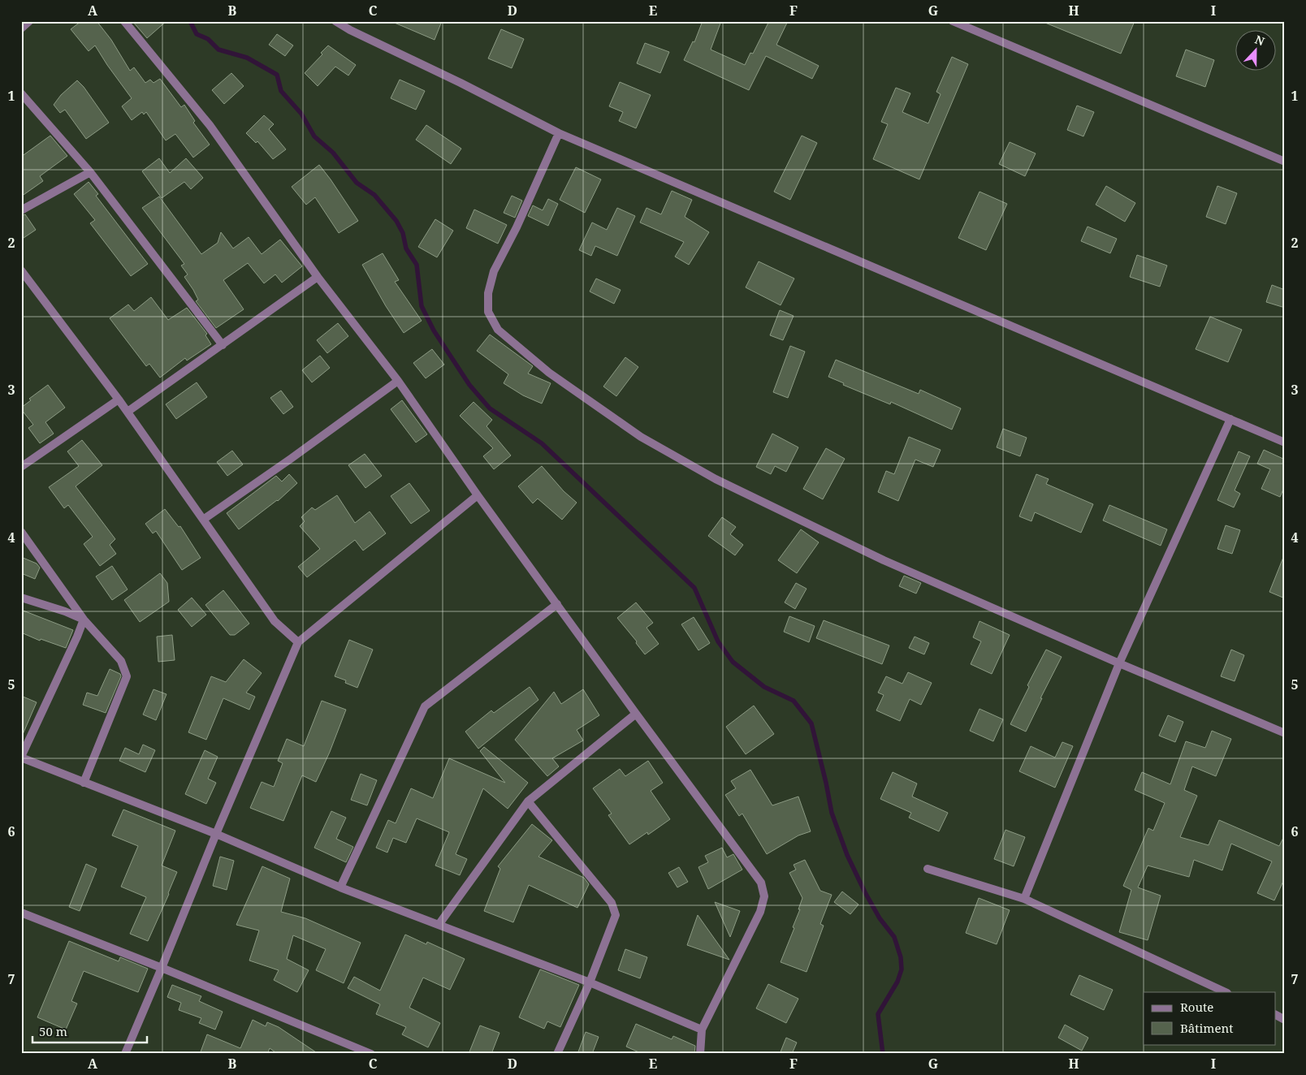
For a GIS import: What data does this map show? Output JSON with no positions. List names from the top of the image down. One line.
{"legend":["Route","Bâtiment"],"scale_bar":"50 m","north":"top","grid":{"columns":["A","B","C","D","E","F","G","H","I"],"rows":["1","2","3","4","5","6","7"]}}
